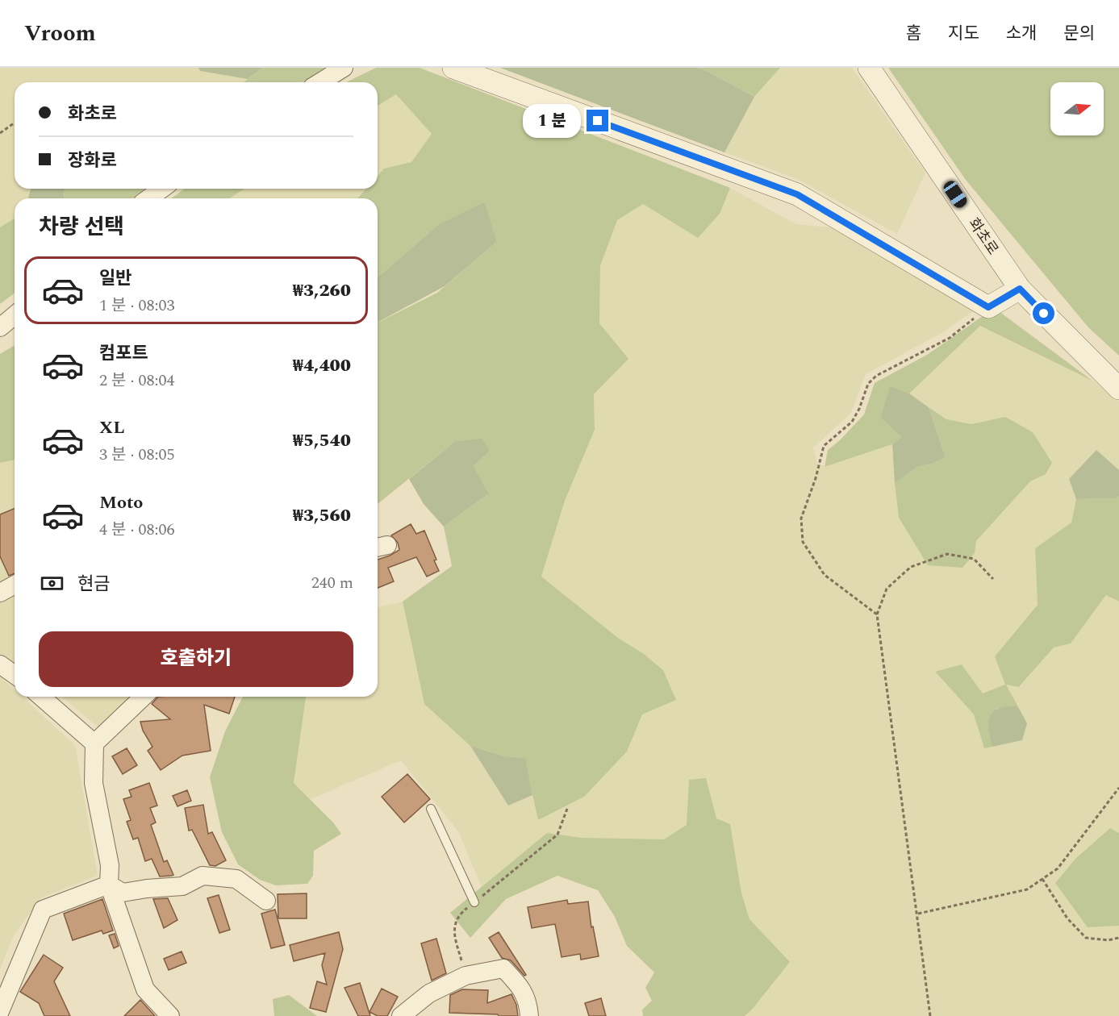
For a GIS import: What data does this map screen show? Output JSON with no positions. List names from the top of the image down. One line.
{"streets":{"street":["화초로"]},"north":"right","page":{"header":"Vroom","nav":["홈","지도","소개","문의"],"banner":["화초로","장화로"],"bubble":"1 분","heading":"차량 선택","list":[{"name":"일반","note":"1 분 · 08:03","value":"₩3,260"},{"name":"컴포트","note":"2 분 · 08:04","value":"₩4,400"},{"name":"XL","note":"3 분 · 08:05","value":"₩5,540"},{"name":"Moto","note":"4 분 · 08:06","value":"₩3,560"}],"pay":["현금","240 m"],"buttons":"호출하기"}}
